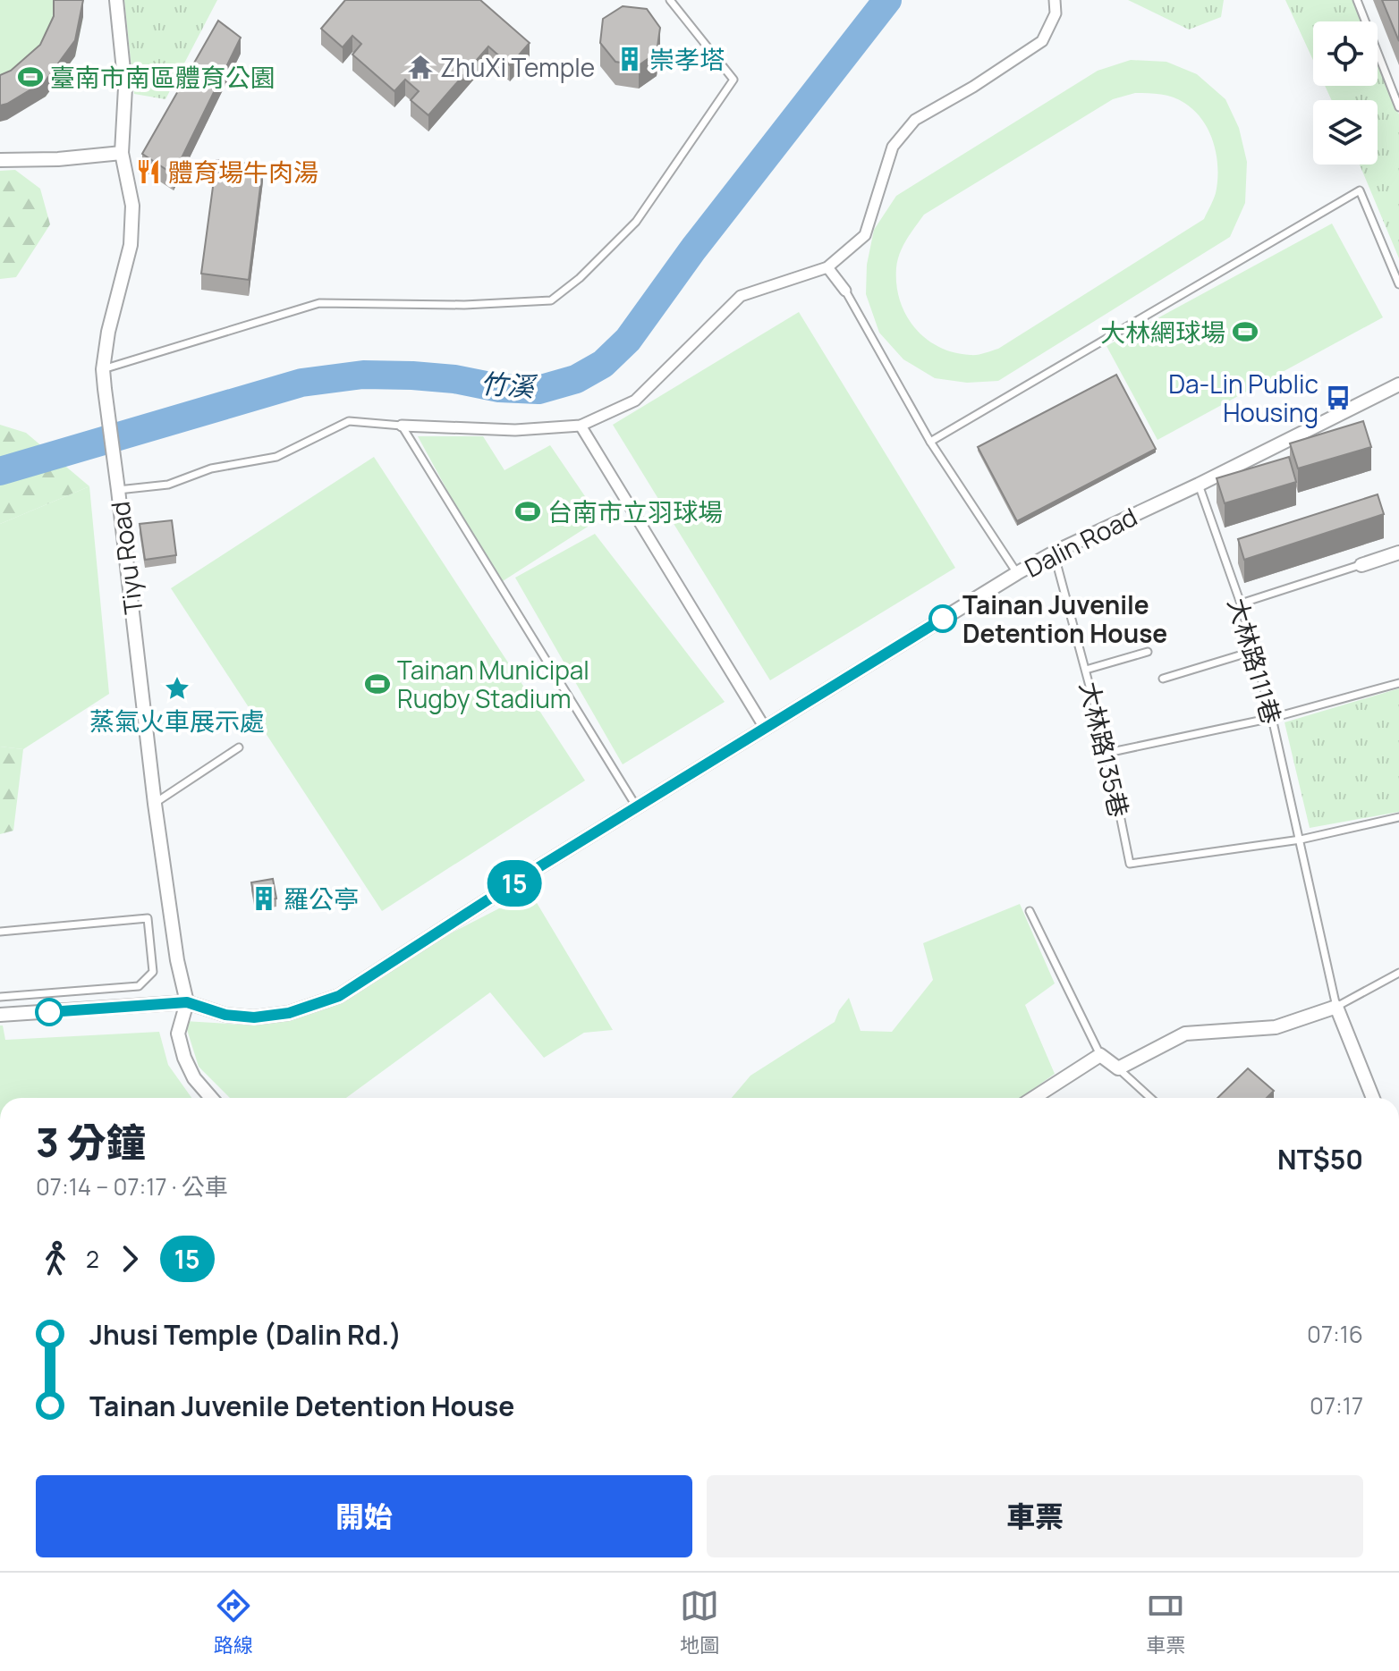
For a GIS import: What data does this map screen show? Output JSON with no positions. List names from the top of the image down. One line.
{"streets":{"street":["Dalin Road","Tiyu Road"],"lane":["大林路111巷","大林路135巷"]},"crossings":[["Dalin Road","Tiyu Road"],["Dalin Road","大林路111巷"],["Dalin Road","大林路135巷"],["大林路111巷","大林路135巷"]],"water":["竹溪"],"places":{"building":["崇孝塔","羅公亭"],"temple":["ZhuXi Temple"],"sports":["臺南市南區體育公園","大林網球場","台南市立羽球場","Tainan Municipal Rugby Stadium"],"restaurant":["體育場牛肉湯"],"bus stop":["Da-Lin Public Housing"],"other":["Tainan Juvenile Detention House"],"place":["蒸氣火車展示處"]},"lines":["bus line 15"],"page":{"on_map":"15","heading":["3 分鐘","07:14 – 07:17 · 公車","NT$50"],"legs":["2","15"],"list":[{"name":"Jhusi Temple (Dalin Rd.)","value":"07:16"},{"name":"Tainan Juvenile Detention House","value":"07:17"}],"buttons":["開始","車票"],"tabs":["路線","地圖","車票"]}}
